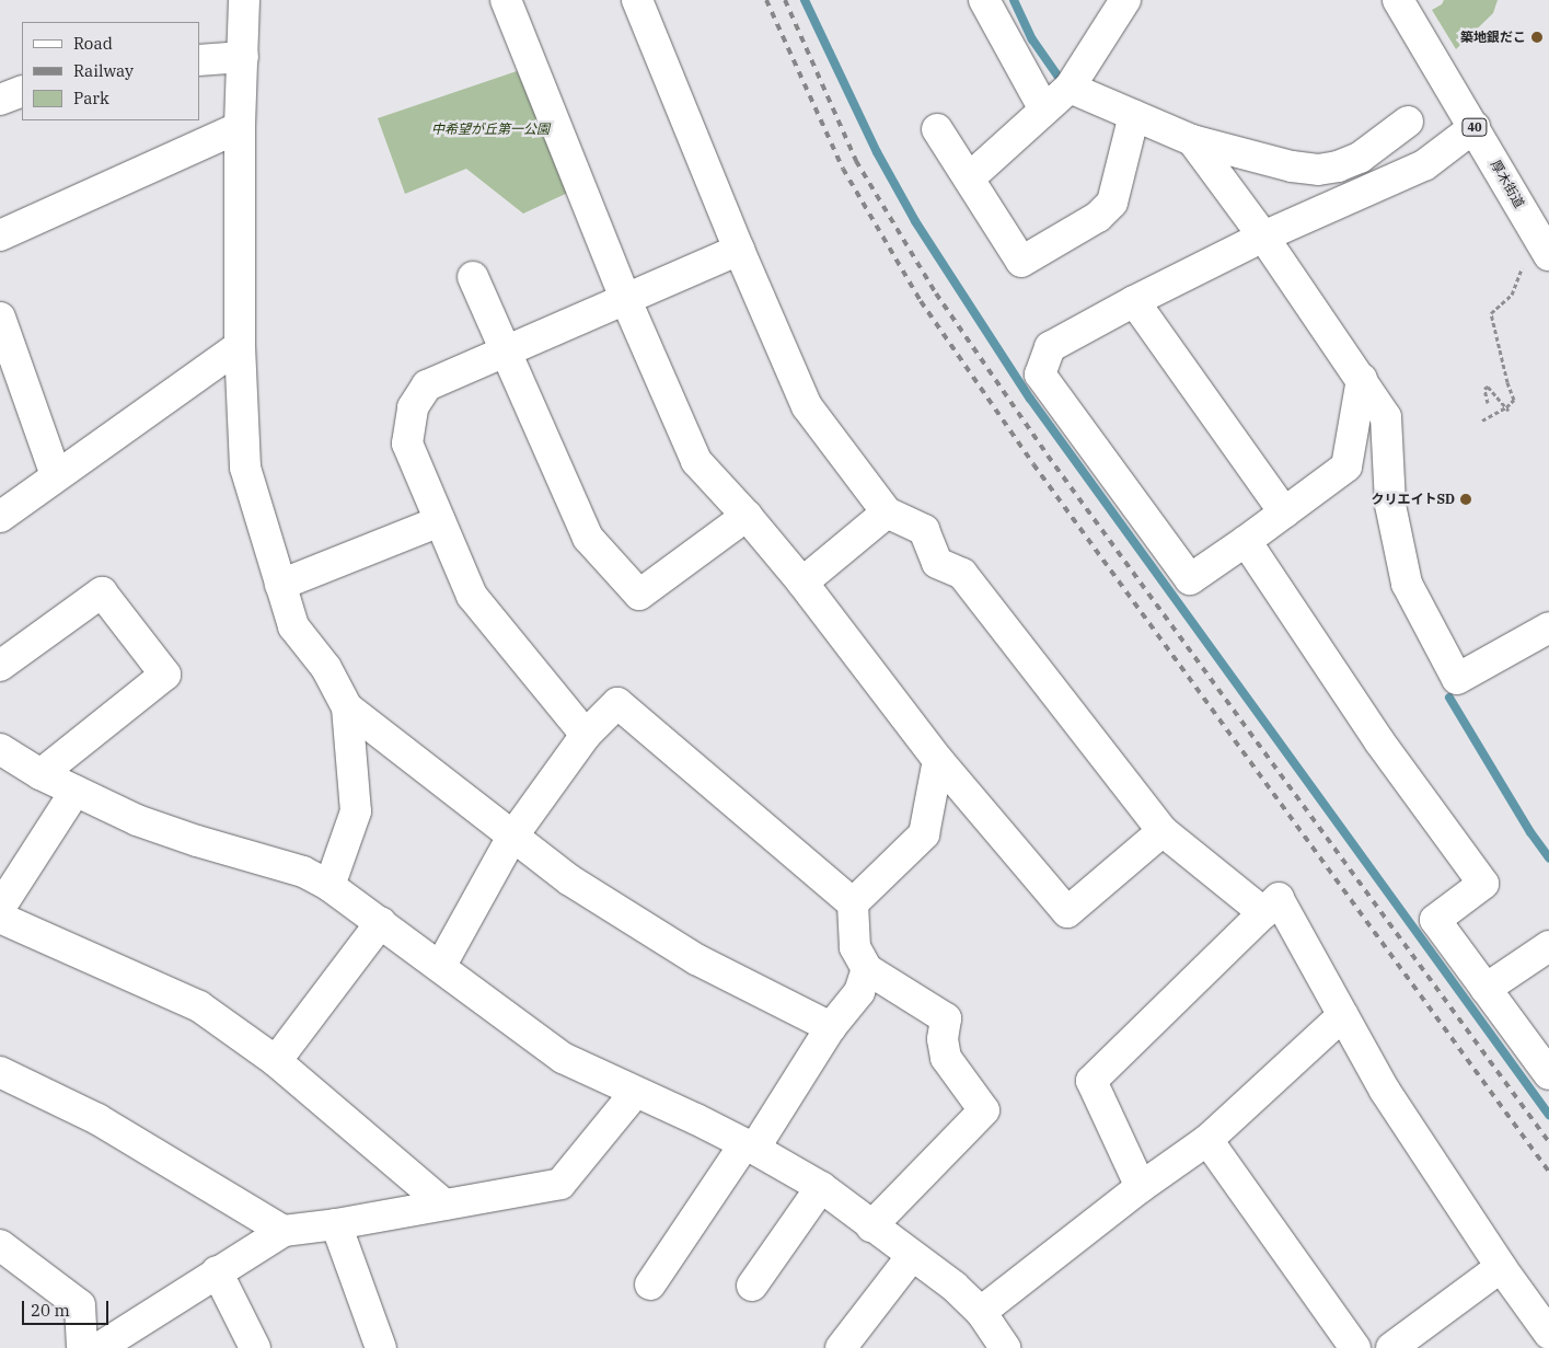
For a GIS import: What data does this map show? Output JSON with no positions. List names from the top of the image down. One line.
{"streets":{"street":["40","厚木街道"]},"parks":["中希望が丘第一公園"],"places":["築地銀だこ","クリエイトSD"],"legend":["Road","Railway","Park"],"scale_bar":"20 m"}
